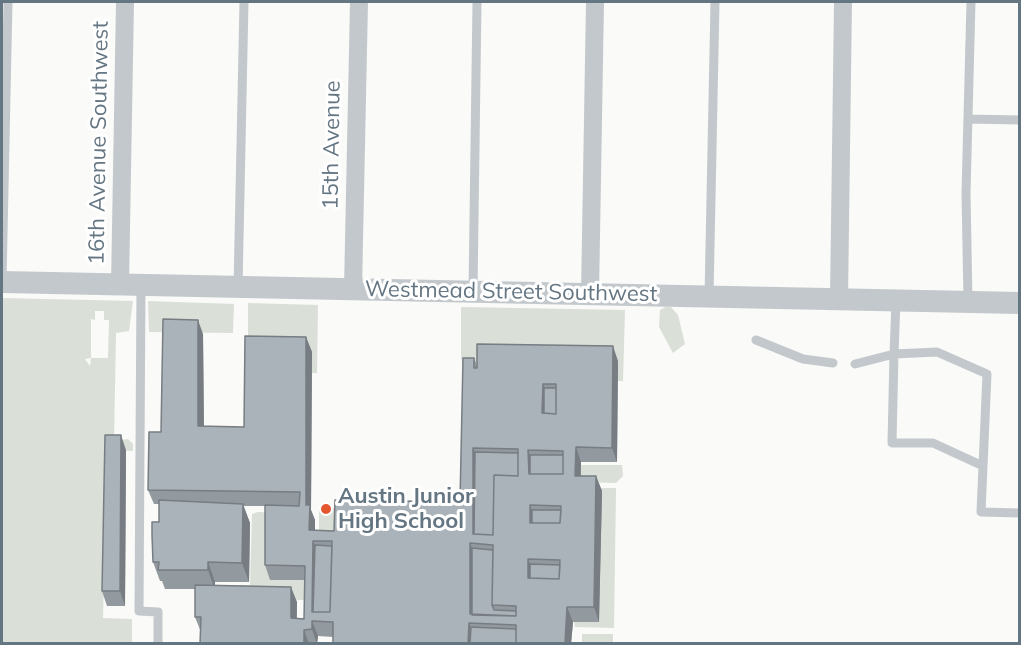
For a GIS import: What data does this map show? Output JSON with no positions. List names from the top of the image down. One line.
{"streets":{"street":["16th Avenue Southwest","15th Avenue","Westmead Street Southwest"]},"crossings":[["16th Avenue Southwest","Westmead Street Southwest"],["15th Avenue","Westmead Street Southwest"]],"places":["Austin Junior High School"]}
